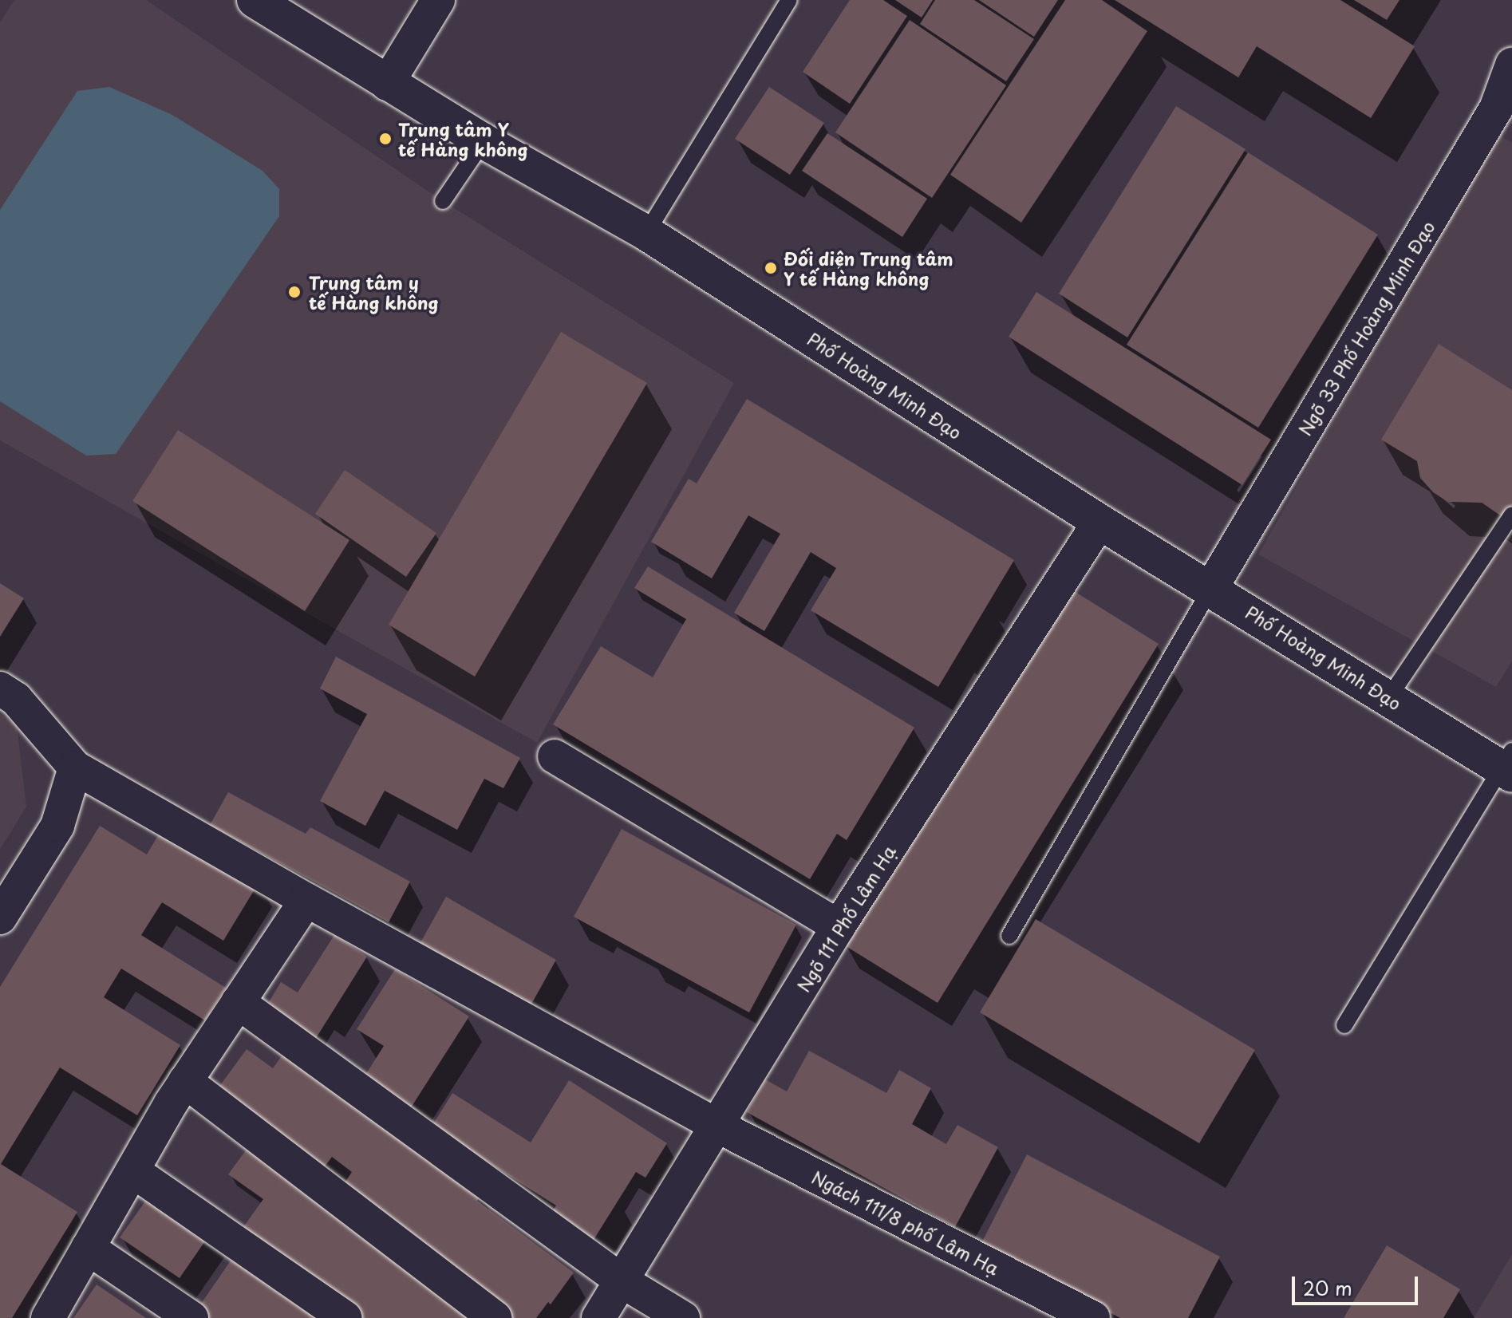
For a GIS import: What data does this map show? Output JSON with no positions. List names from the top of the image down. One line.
{"streets":{"street":["Ngõ 33 Phố Hoàng Minh Đạo","Phố Hoàng Minh Đạo","Ngõ 111 Phố Lâm Hạ","Ngách 111/8 phố Lâm Hạ"]},"crossings":[["Ngõ 33 Phố Hoàng Minh Đạo","Phố Hoàng Minh Đạo"],["Phố Hoàng Minh Đạo","Ngõ 111 Phố Lâm Hạ"],["Ngõ 111 Phố Lâm Hạ","Ngách 111/8 phố Lâm Hạ"]],"places":["Trung tâm Y tế Hàng không","Đối diện Trung tâm Y tế Hàng không","Trung tâm y tế Hàng không"],"scale_bar":"20 m"}
